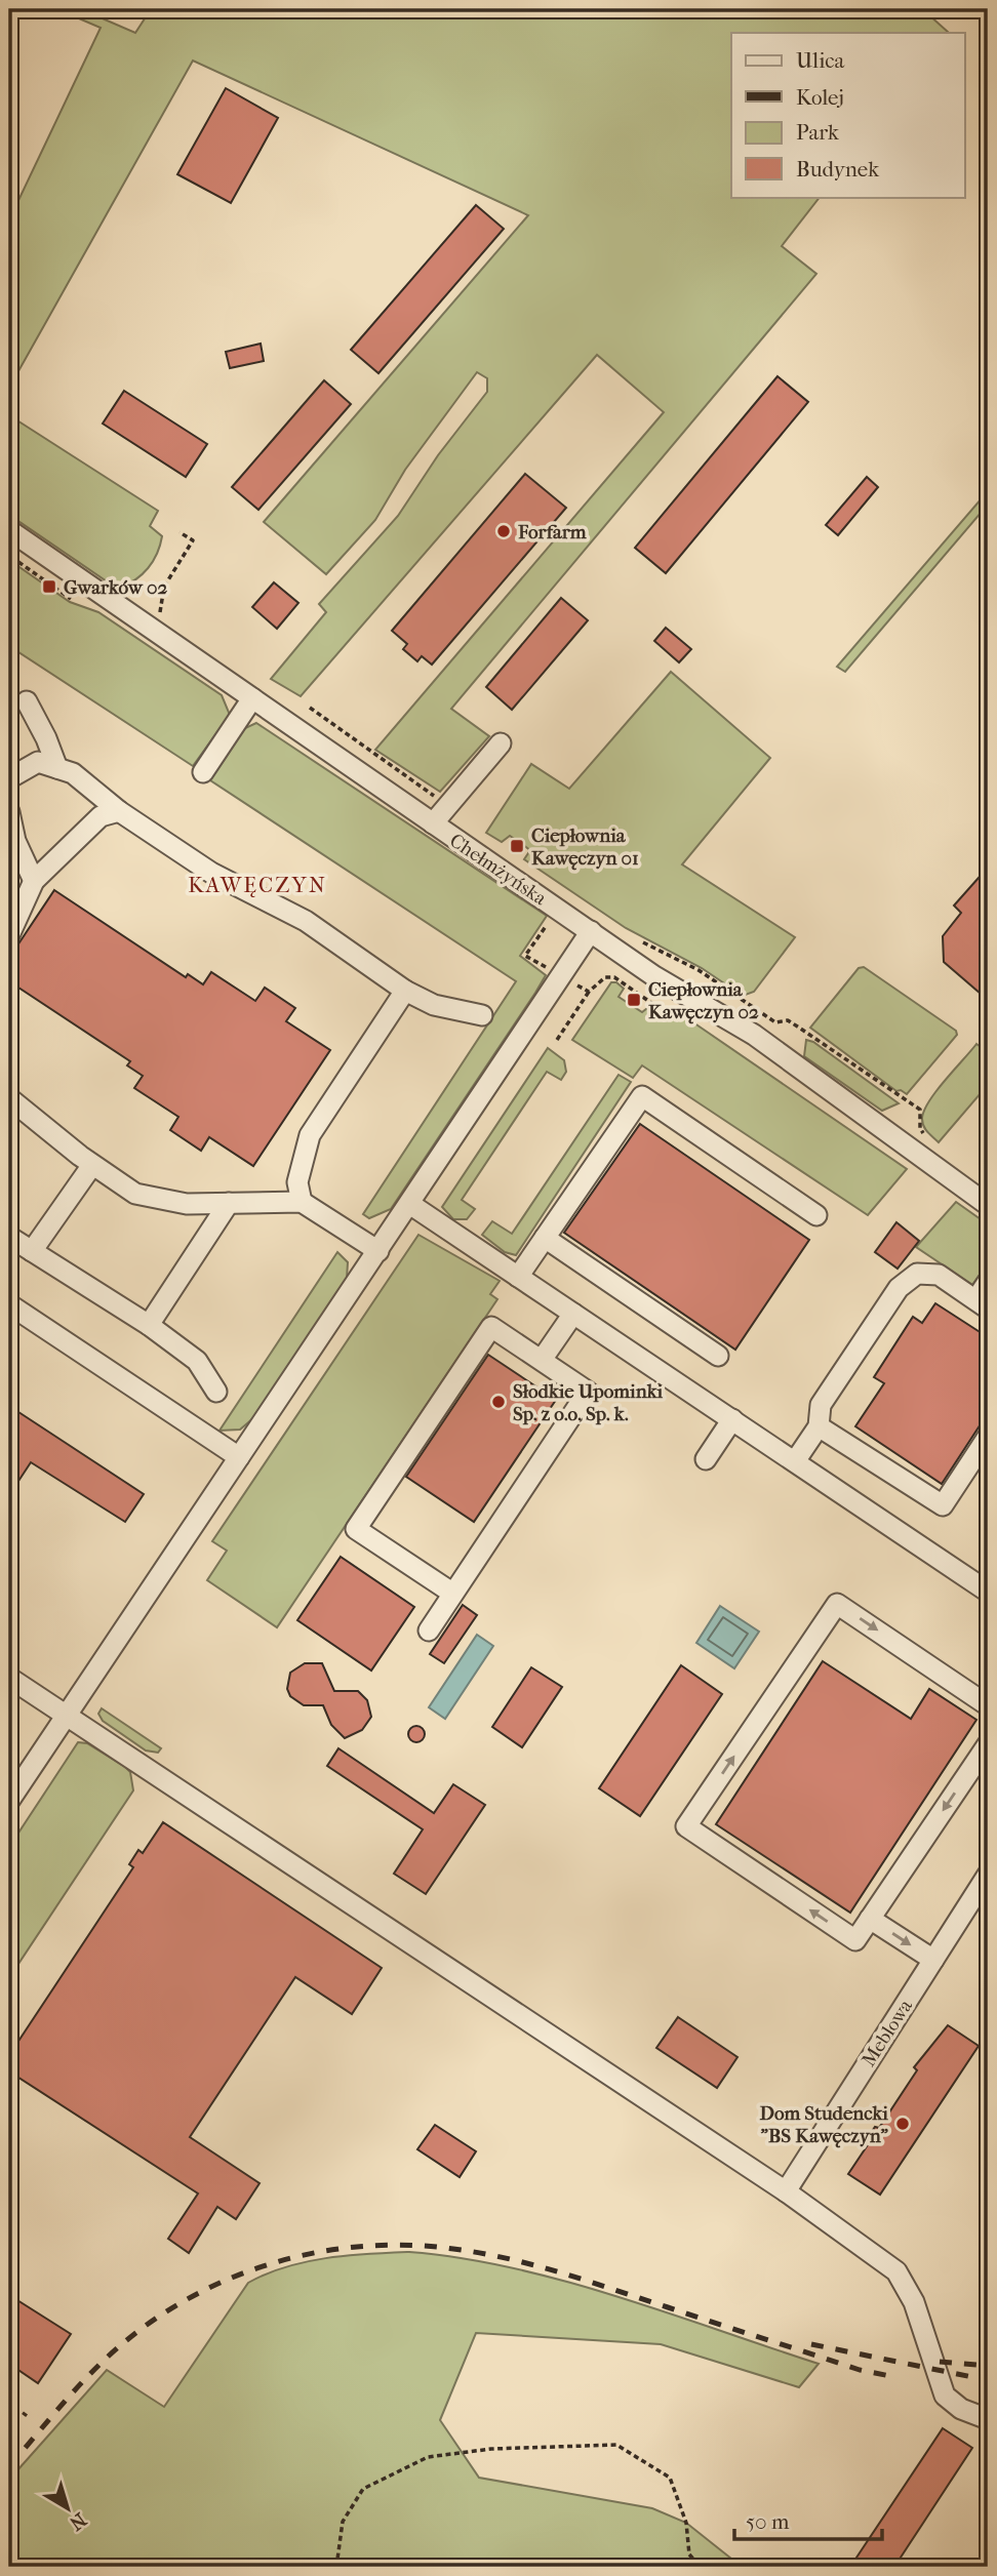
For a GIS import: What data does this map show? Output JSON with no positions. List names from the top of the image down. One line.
{"streets":{"street":["Chełmżyńska","Meblowa"]},"districts":["KAWĘCZYN"],"places":{"other":["Forfarm","Słodkie Upominki Sp. z o.o. Sp. k.","Dom Studencki \"BS Kawęczyn\""],"transit":["Gwarków 02","Ciepłownia Kawęczyn 01","Ciepłownia Kawęczyn 02"]},"legend":["Ulica","Kolej","Park","Budynek"],"scale_bar":"50 m","north":"bottom right"}
